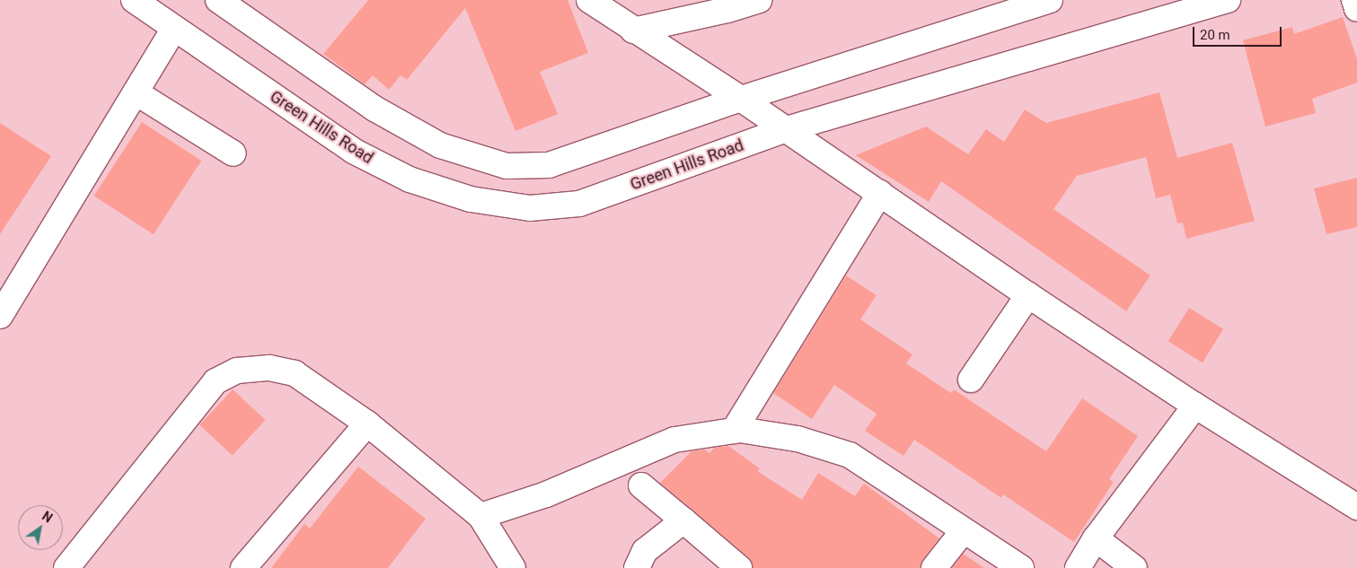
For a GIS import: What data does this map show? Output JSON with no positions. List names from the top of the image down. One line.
{"streets":{"street":["Green Hills Road"]},"scale_bar":"20 m","north":"top right"}
